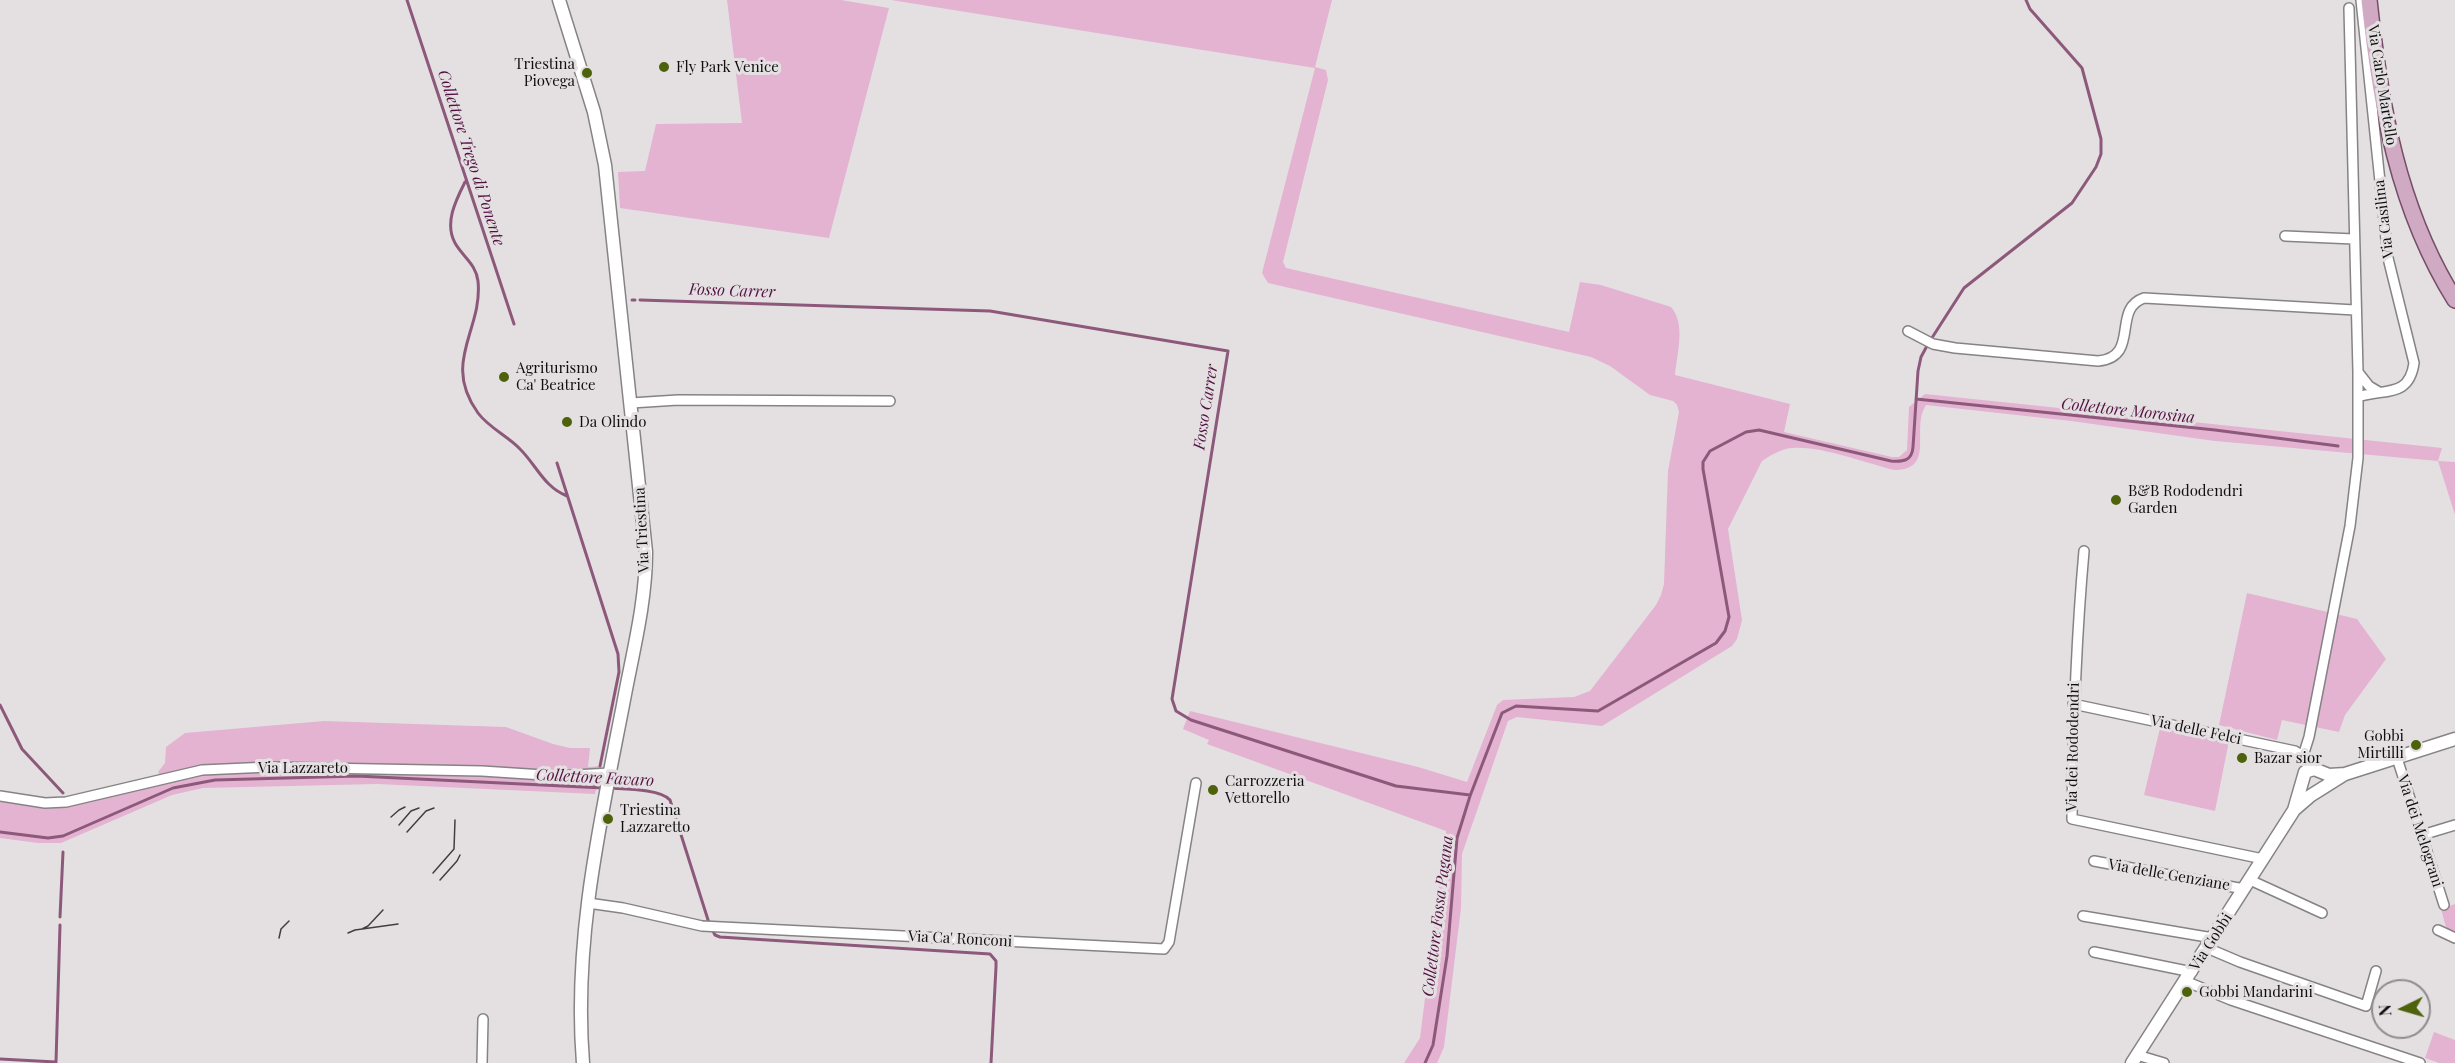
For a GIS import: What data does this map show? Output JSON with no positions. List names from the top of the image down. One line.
{"streets":{"main road":["Via Carlo Martello"],"street":["Via Casilina","Via Triestina","Via delle Felci","Via dei Rododendri","Via Lazzareto","Via dei Melograni","Via delle Genziane","Via Ca' Ronconi","Via Gobbi"]},"crossings":[["Via Casilina","Via delle Felci"],["Via Triestina","Via Lazzareto"],["Via Triestina","Via Ca' Ronconi"],["Via delle Felci","Via dei Rododendri"],["Via dei Rododendri","Via Gobbi"],["Via dei Melograni","Via Gobbi"],["Via delle Genziane","Via Gobbi"]],"water":["Collettore Trego di Ponente","Fosso Carrer","Collettore Morosina","Collettore Favaro","Collettore Fossa Pagana"],"places":["Fly Park Venice","Triestina Piovega","Agriturismo Ca' Beatrice","Da Olindo","B&B Rododendri Garden","Gobbi Mirtilli","Bazar sior","Carrozzeria Vettorello","Triestina Lazzaretto","Gobbi Mandarini"],"north":"left"}
